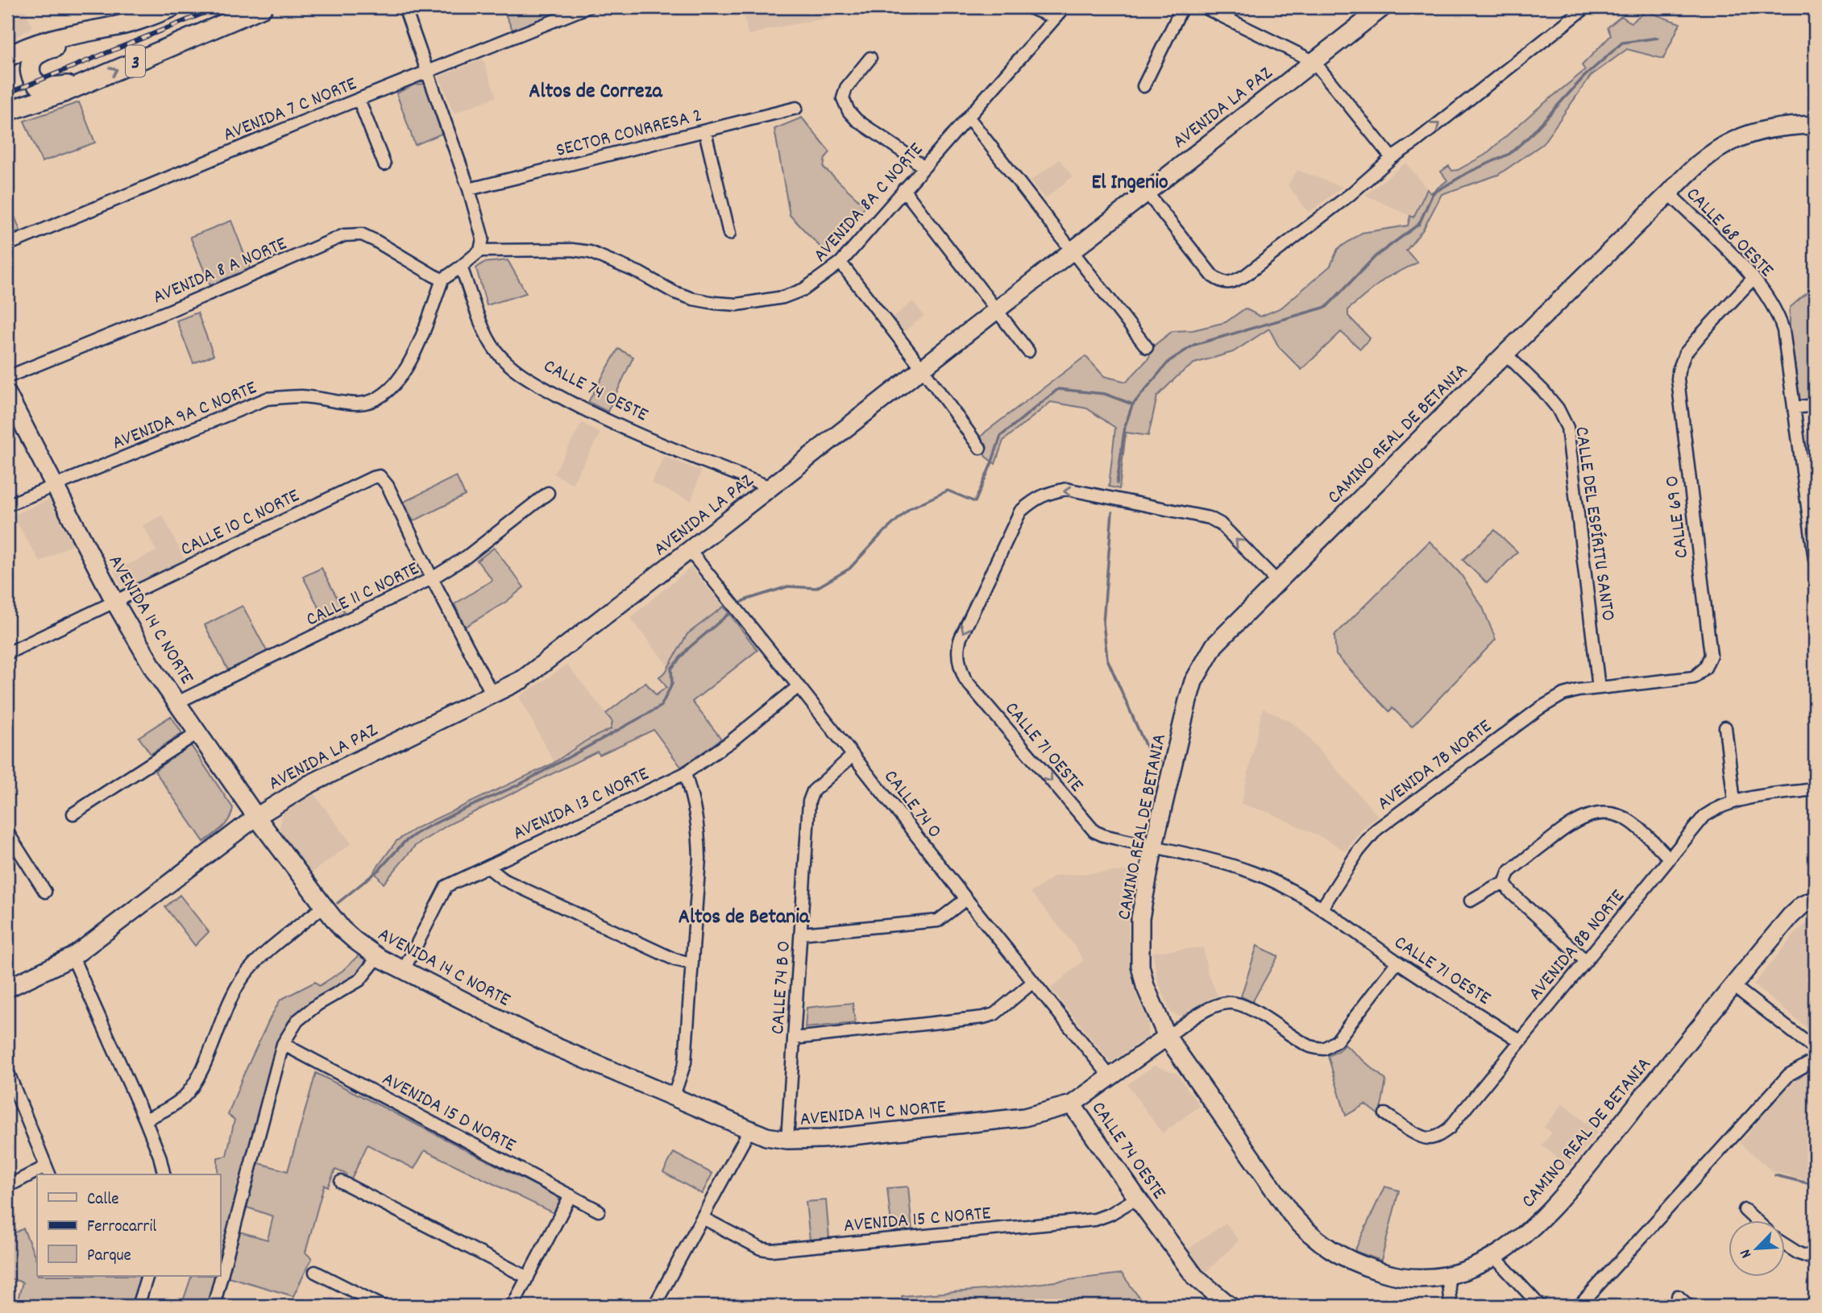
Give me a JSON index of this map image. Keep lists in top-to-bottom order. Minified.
{"streets":{"main road":["3"],"street":["AVENIDA LA PAZ","AVENIDA 7 C NORTE","SECTOR CONRRESA 2","AVENIDA 8A C NORTE","CALLE 68 OESTE","AVENIDA 8 A NORTE","CALLE 74 OESTE","AVENIDA 9A C NORTE","CAMINO REAL DE BETANIA","CALLE 69 O","CALLE 10 C NORTE","CALLE DEL ESPÍRITU SANTO","CALLE 11 C NORTE","AVENIDA 14 C NORTE","CALLE 71 OESTE","AVENIDA 7B NORTE","AVENIDA 13 C NORTE","CALLE 74 O","AVENIDA 8B NORTE","CALLE 74 B O","AVENIDA 15 D NORTE","AVENIDA 15 C NORTE"]},"crossings":[["AVENIDA LA PAZ","CALLE 74 OESTE"],["AVENIDA LA PAZ","AVENIDA 14 C NORTE"],["AVENIDA LA PAZ","CALLE 74 O"],["CALLE 68 OESTE","CAMINO REAL DE BETANIA"],["CALLE 68 OESTE","CALLE 69 O"],["AVENIDA 8 A NORTE","AVENIDA 9A C NORTE"],["CALLE 74 OESTE","CAMINO REAL DE BETANIA"],["CALLE 74 OESTE","AVENIDA 14 C NORTE"],["CALLE 74 OESTE","CALLE 74 O"],["CALLE 74 OESTE","AVENIDA 15 C NORTE"],["AVENIDA 9A C NORTE","AVENIDA 14 C NORTE"],["CAMINO REAL DE BETANIA","CALLE DEL ESPÍRITU SANTO"],["CAMINO REAL DE BETANIA","CALLE 71 OESTE"],["CALLE 69 O","CALLE DEL ESPÍRITU SANTO"],["CALLE 69 O","AVENIDA 7B NORTE"],["CALLE 10 C NORTE","CALLE 11 C NORTE"],["CALLE 10 C NORTE","AVENIDA 14 C NORTE"],["CALLE DEL ESPÍRITU SANTO","AVENIDA 7B NORTE"],["CALLE 11 C NORTE","AVENIDA 14 C NORTE"],["AVENIDA 14 C NORTE","AVENIDA 13 C NORTE"],["AVENIDA 14 C NORTE","CALLE 74 B O"],["CALLE 71 OESTE","AVENIDA 7B NORTE"],["CALLE 71 OESTE","AVENIDA 8B NORTE"],["AVENIDA 13 C NORTE","CALLE 74 O"],["CALLE 74 O","CALLE 74 B O"]],"districts":["Altos de Correza","El Ingenio","Altos de Betania"],"legend":["Calle","Ferrocarril","Parque"],"north":"bottom left"}
